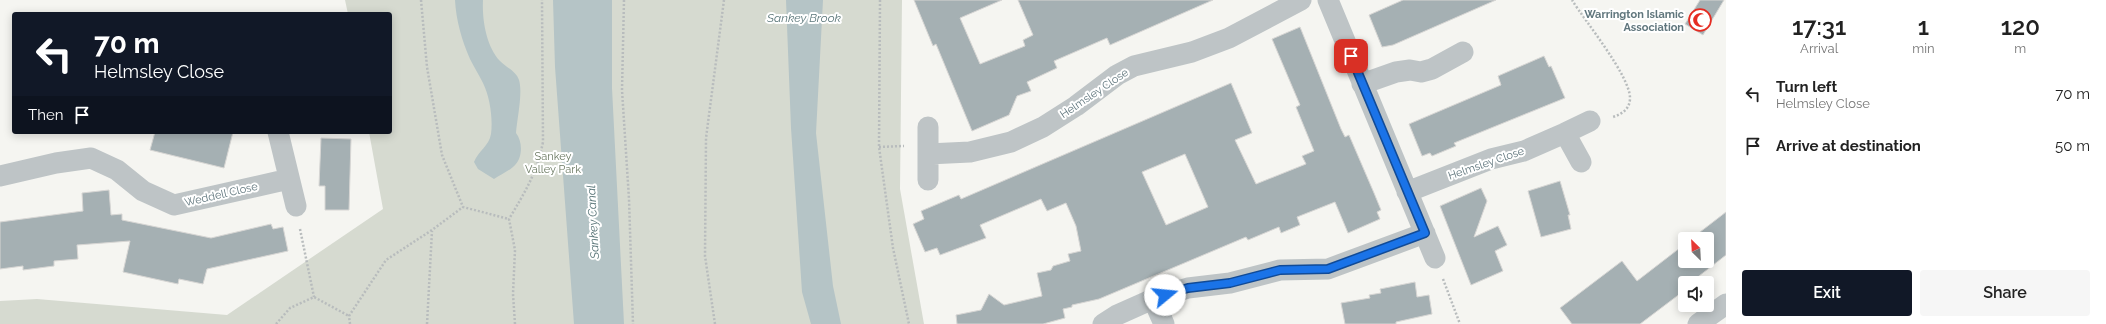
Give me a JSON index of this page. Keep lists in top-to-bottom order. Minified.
{"streets":{"street":["Helmsley Close","Weddell Close"]},"water":["Sankey Brook","Sankey Canal"],"parks":["Sankey Valley Park"],"places":{"mosque":["Warrington Islamic Association"]},"north":"top left","page":{"eta":["17:31","Arrival","1","min","120","m"],"turn":["70 m","Helmsley Close"],"list":[{"name":"Turn left","note":"Helmsley Close","value":"70 m"},{"name":"Arrive at destination","value":"50 m"}],"then":"Then","buttons":["Exit","Share"]}}
